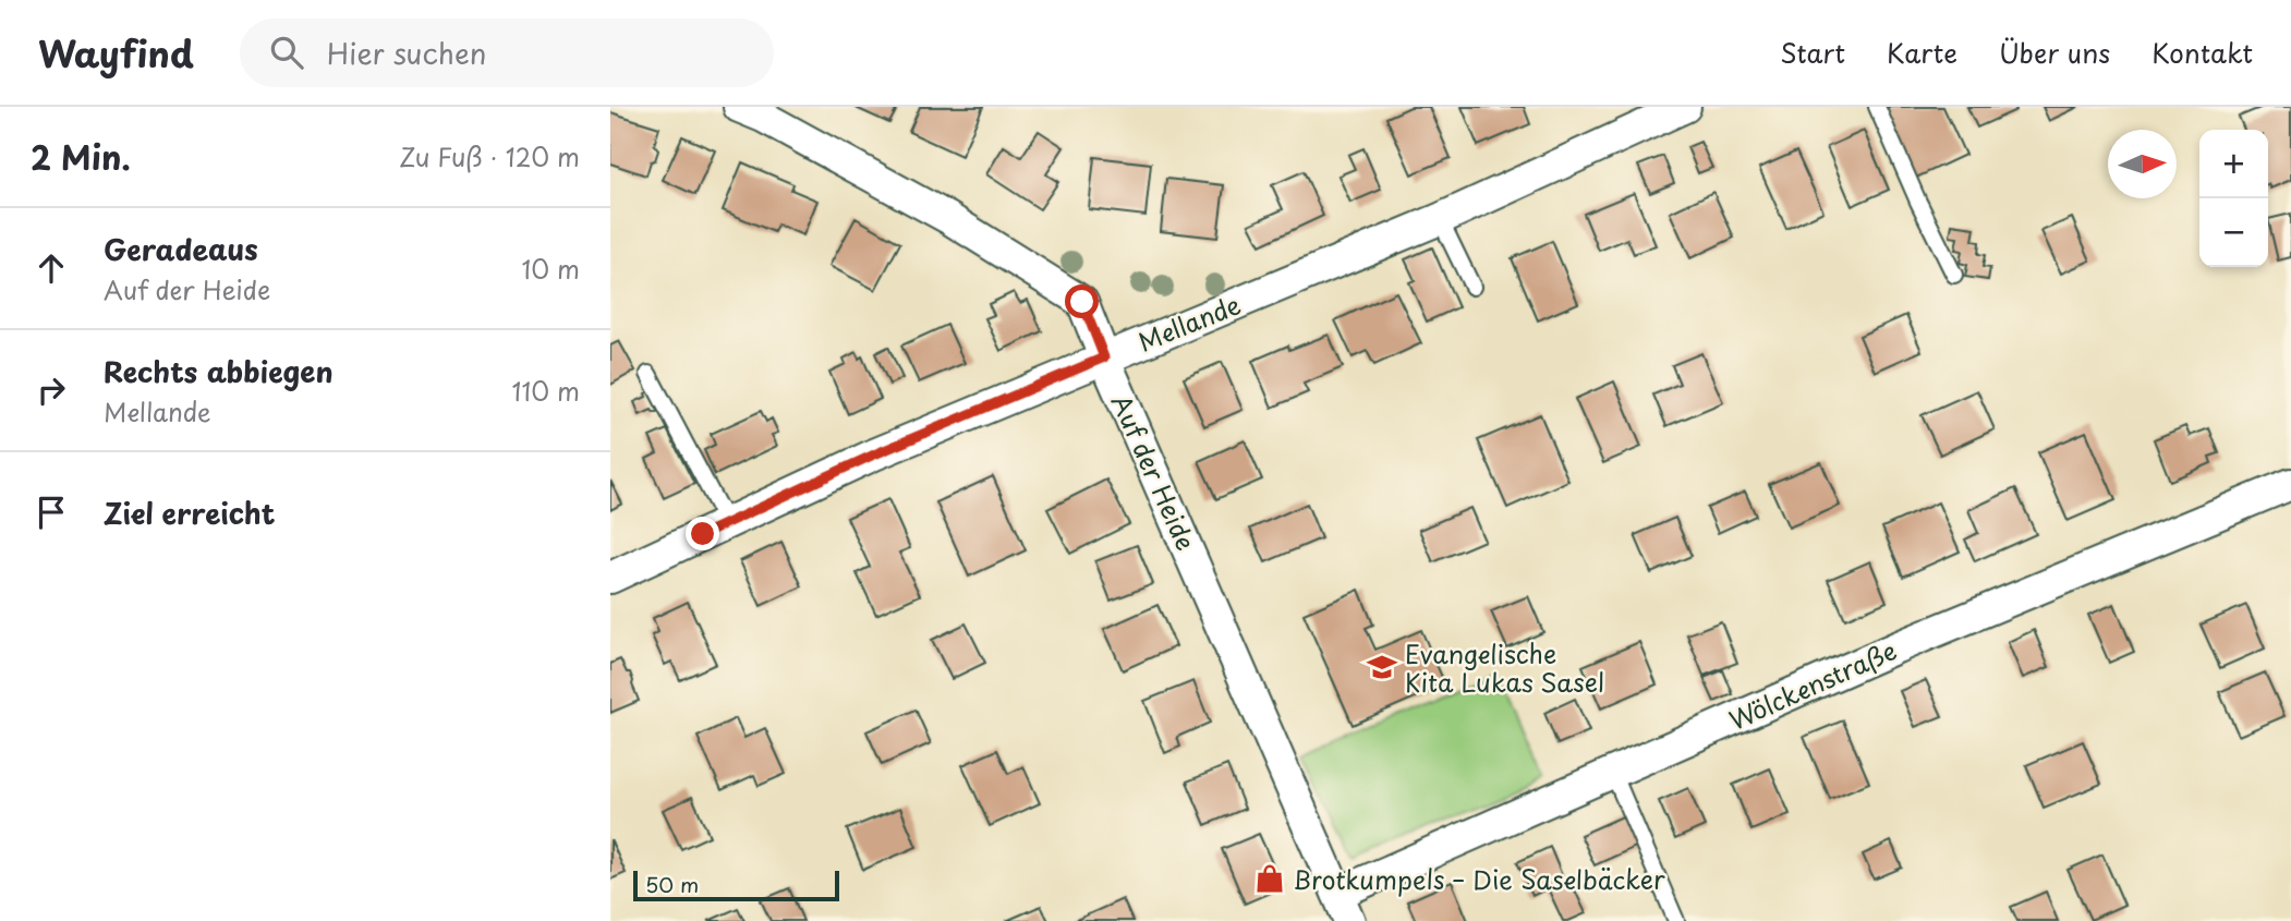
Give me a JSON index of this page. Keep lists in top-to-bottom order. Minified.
{"streets":{"street":["Mellande","Auf der Heide","Wölckenstraße"]},"crossings":[["Mellande","Auf der Heide"],["Auf der Heide","Wölckenstraße"]],"places":{"school or university":["Evangelische Kita Lukas Sasel"],"shop":["Brotkumpels – Die Saselbäcker"]},"scale_bar":"50 m","north":"right","page":{"header":"Wayfind","search":"Hier suchen","nav":["Start","Karte","Über uns","Kontakt"],"heading":["2 Min.","Zu Fuß · 120 m"],"map_buttons":["+","−"],"list":[["Geradeaus","Auf der Heide","10 m"],["Rechts abbiegen","Mellande","110 m"],"Ziel erreicht"],"scale":"50 m"}}
